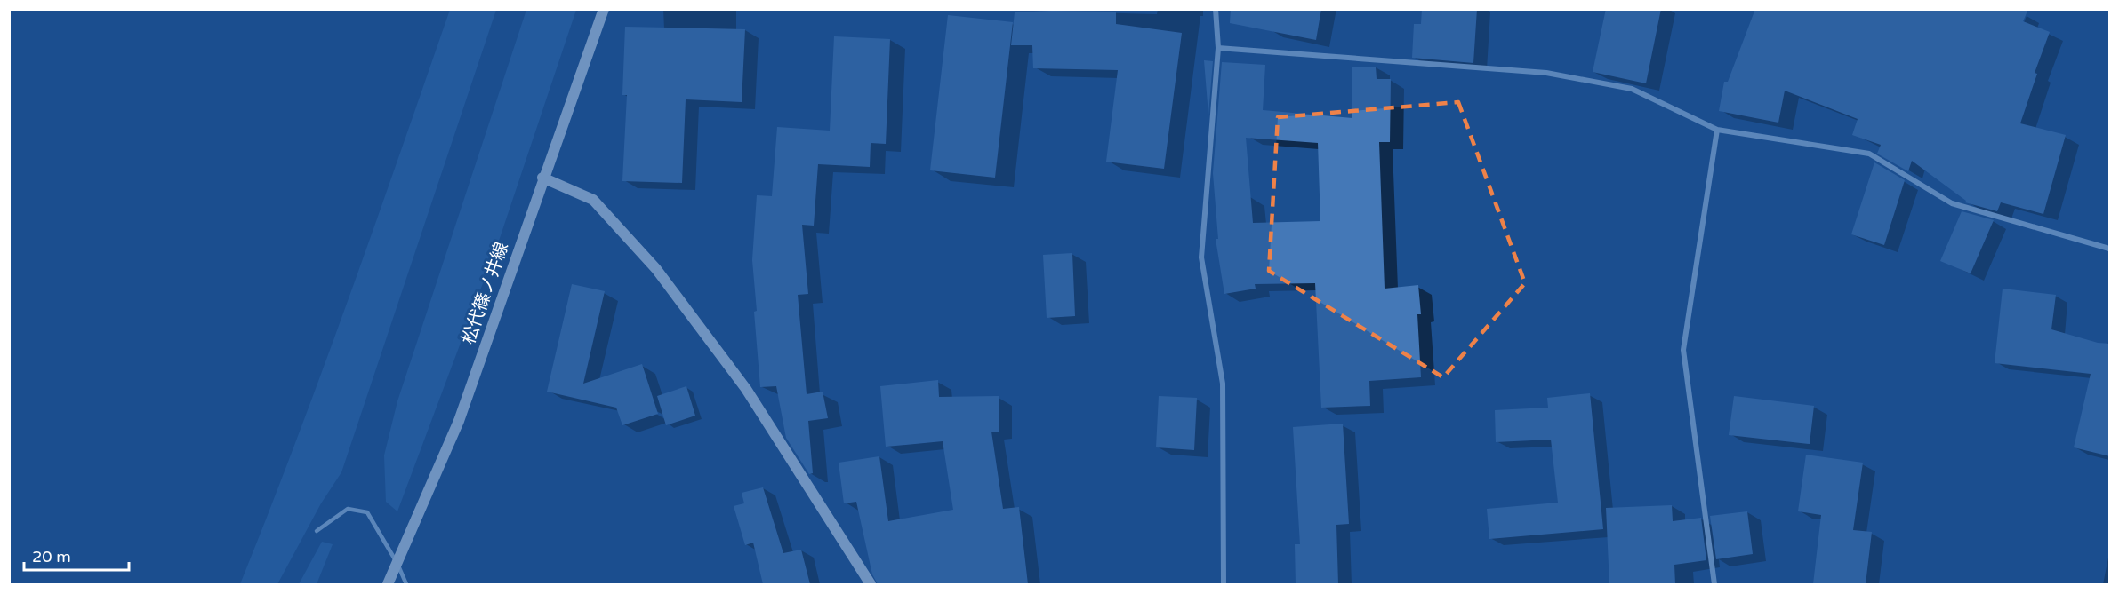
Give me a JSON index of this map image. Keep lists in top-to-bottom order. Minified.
{"streets":{"main road":["松代篠ノ井線"]},"scale_bar":"20 m"}
